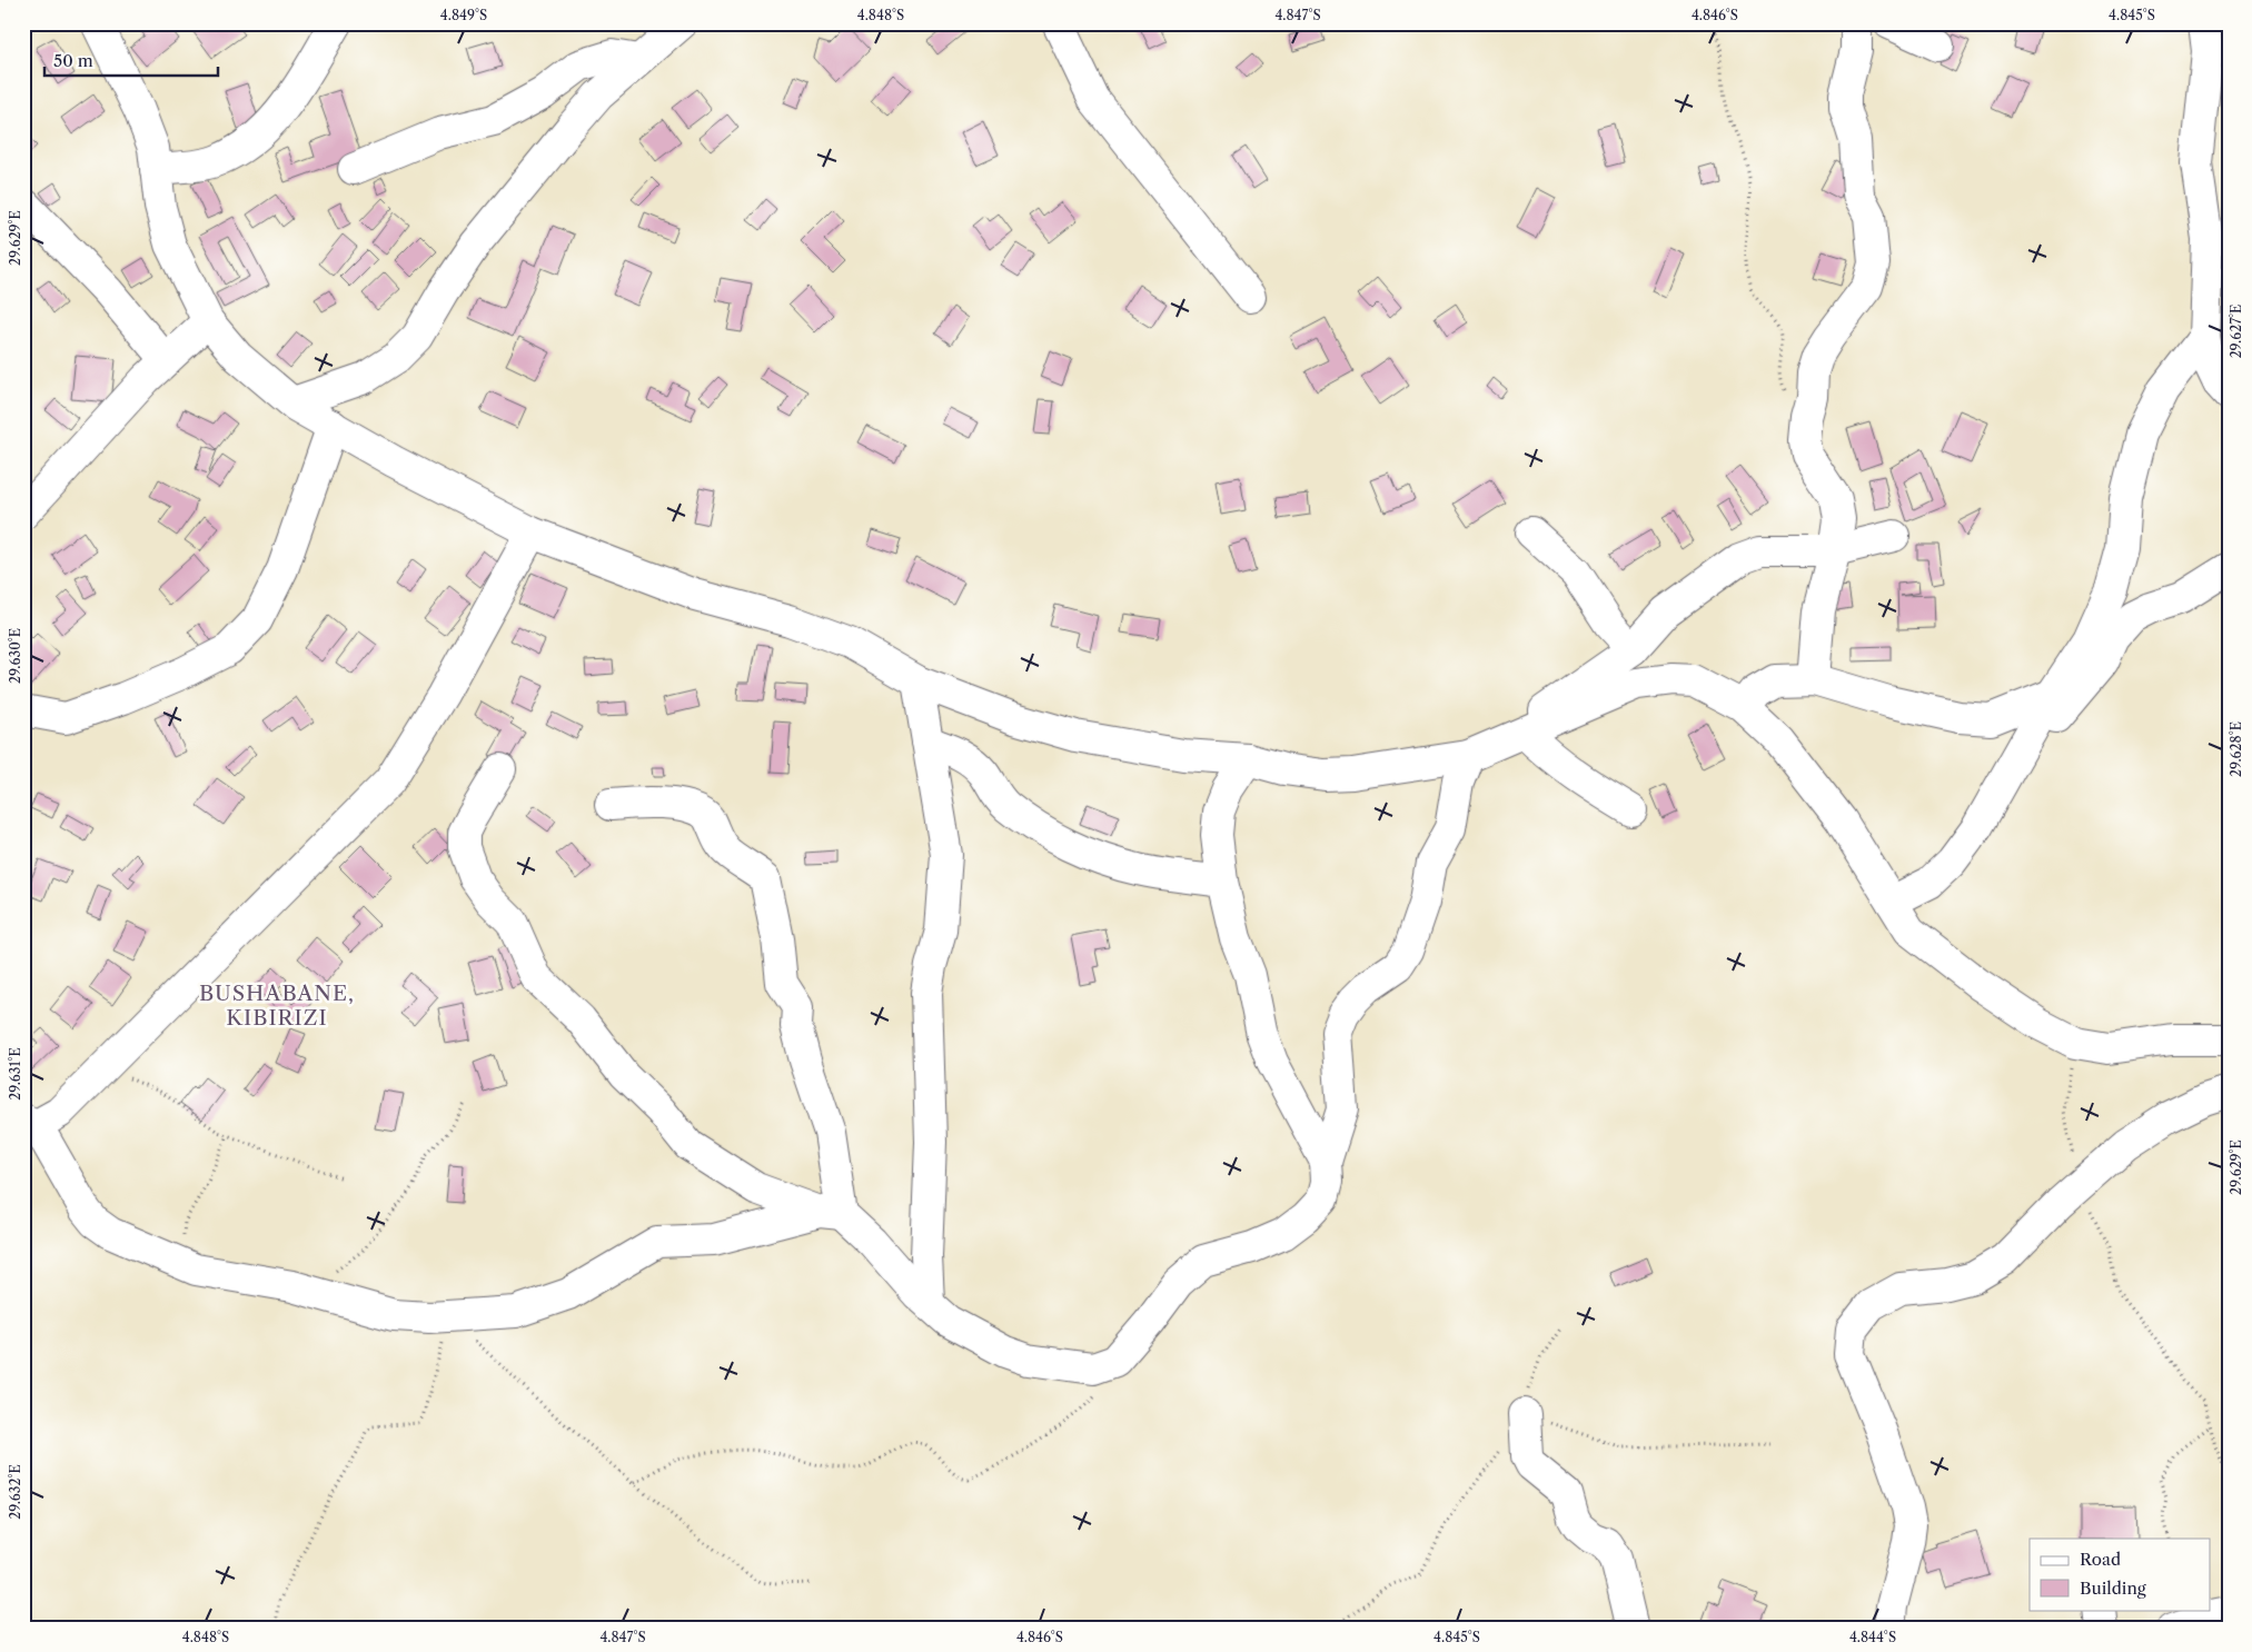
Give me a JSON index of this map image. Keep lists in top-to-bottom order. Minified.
{"districts":["BUSHABANE, KIBIRIZI"],"legend":["Road","Building"],"scale_bar":"50 m","coordinates":["4.849°S","4.848°S","4.847°S","4.846°S","4.845°S","29.629°E","29.627°E","29.630°E","29.628°E","29.631°E","29.632°E","4.844°S"]}
